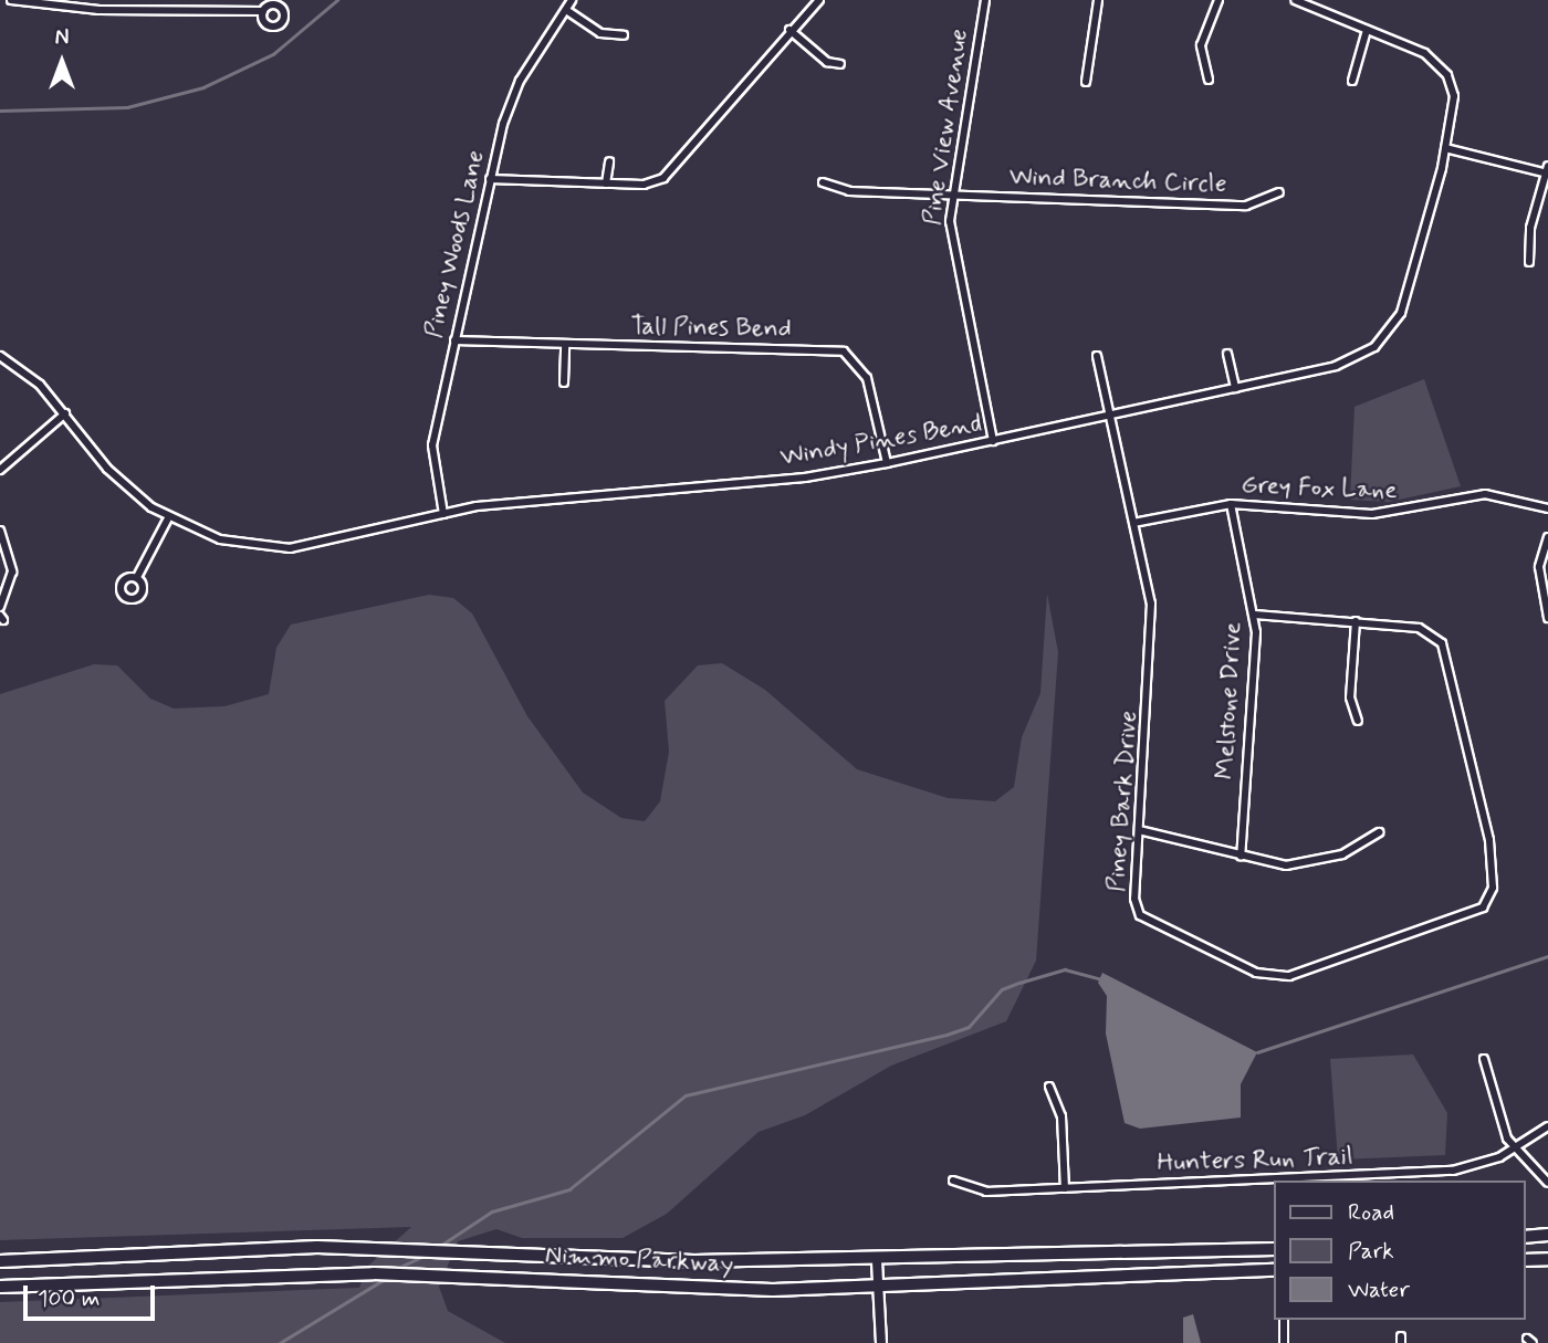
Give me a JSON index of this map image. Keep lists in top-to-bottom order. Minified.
{"streets":{"highway":["Nimmo Parkway"],"street":["Pine View Avenue","Wind Branch Circle","Piney Woods Lane","Tall Pines Bend","Windy Pines Bend","Grey Fox Lane","Melstone Drive","Piney Bark Drive","Hunters Run Trail"]},"crossings":[["Pine View Avenue","Wind Branch Circle"],["Pine View Avenue","Windy Pines Bend"],["Piney Woods Lane","Tall Pines Bend"],["Piney Woods Lane","Windy Pines Bend"],["Tall Pines Bend","Windy Pines Bend"],["Windy Pines Bend","Piney Bark Drive"],["Grey Fox Lane","Melstone Drive"],["Grey Fox Lane","Piney Bark Drive"],["Melstone Drive","Piney Bark Drive"]],"legend":["Road","Park","Water"],"scale_bar":"100 m","north":"top"}
